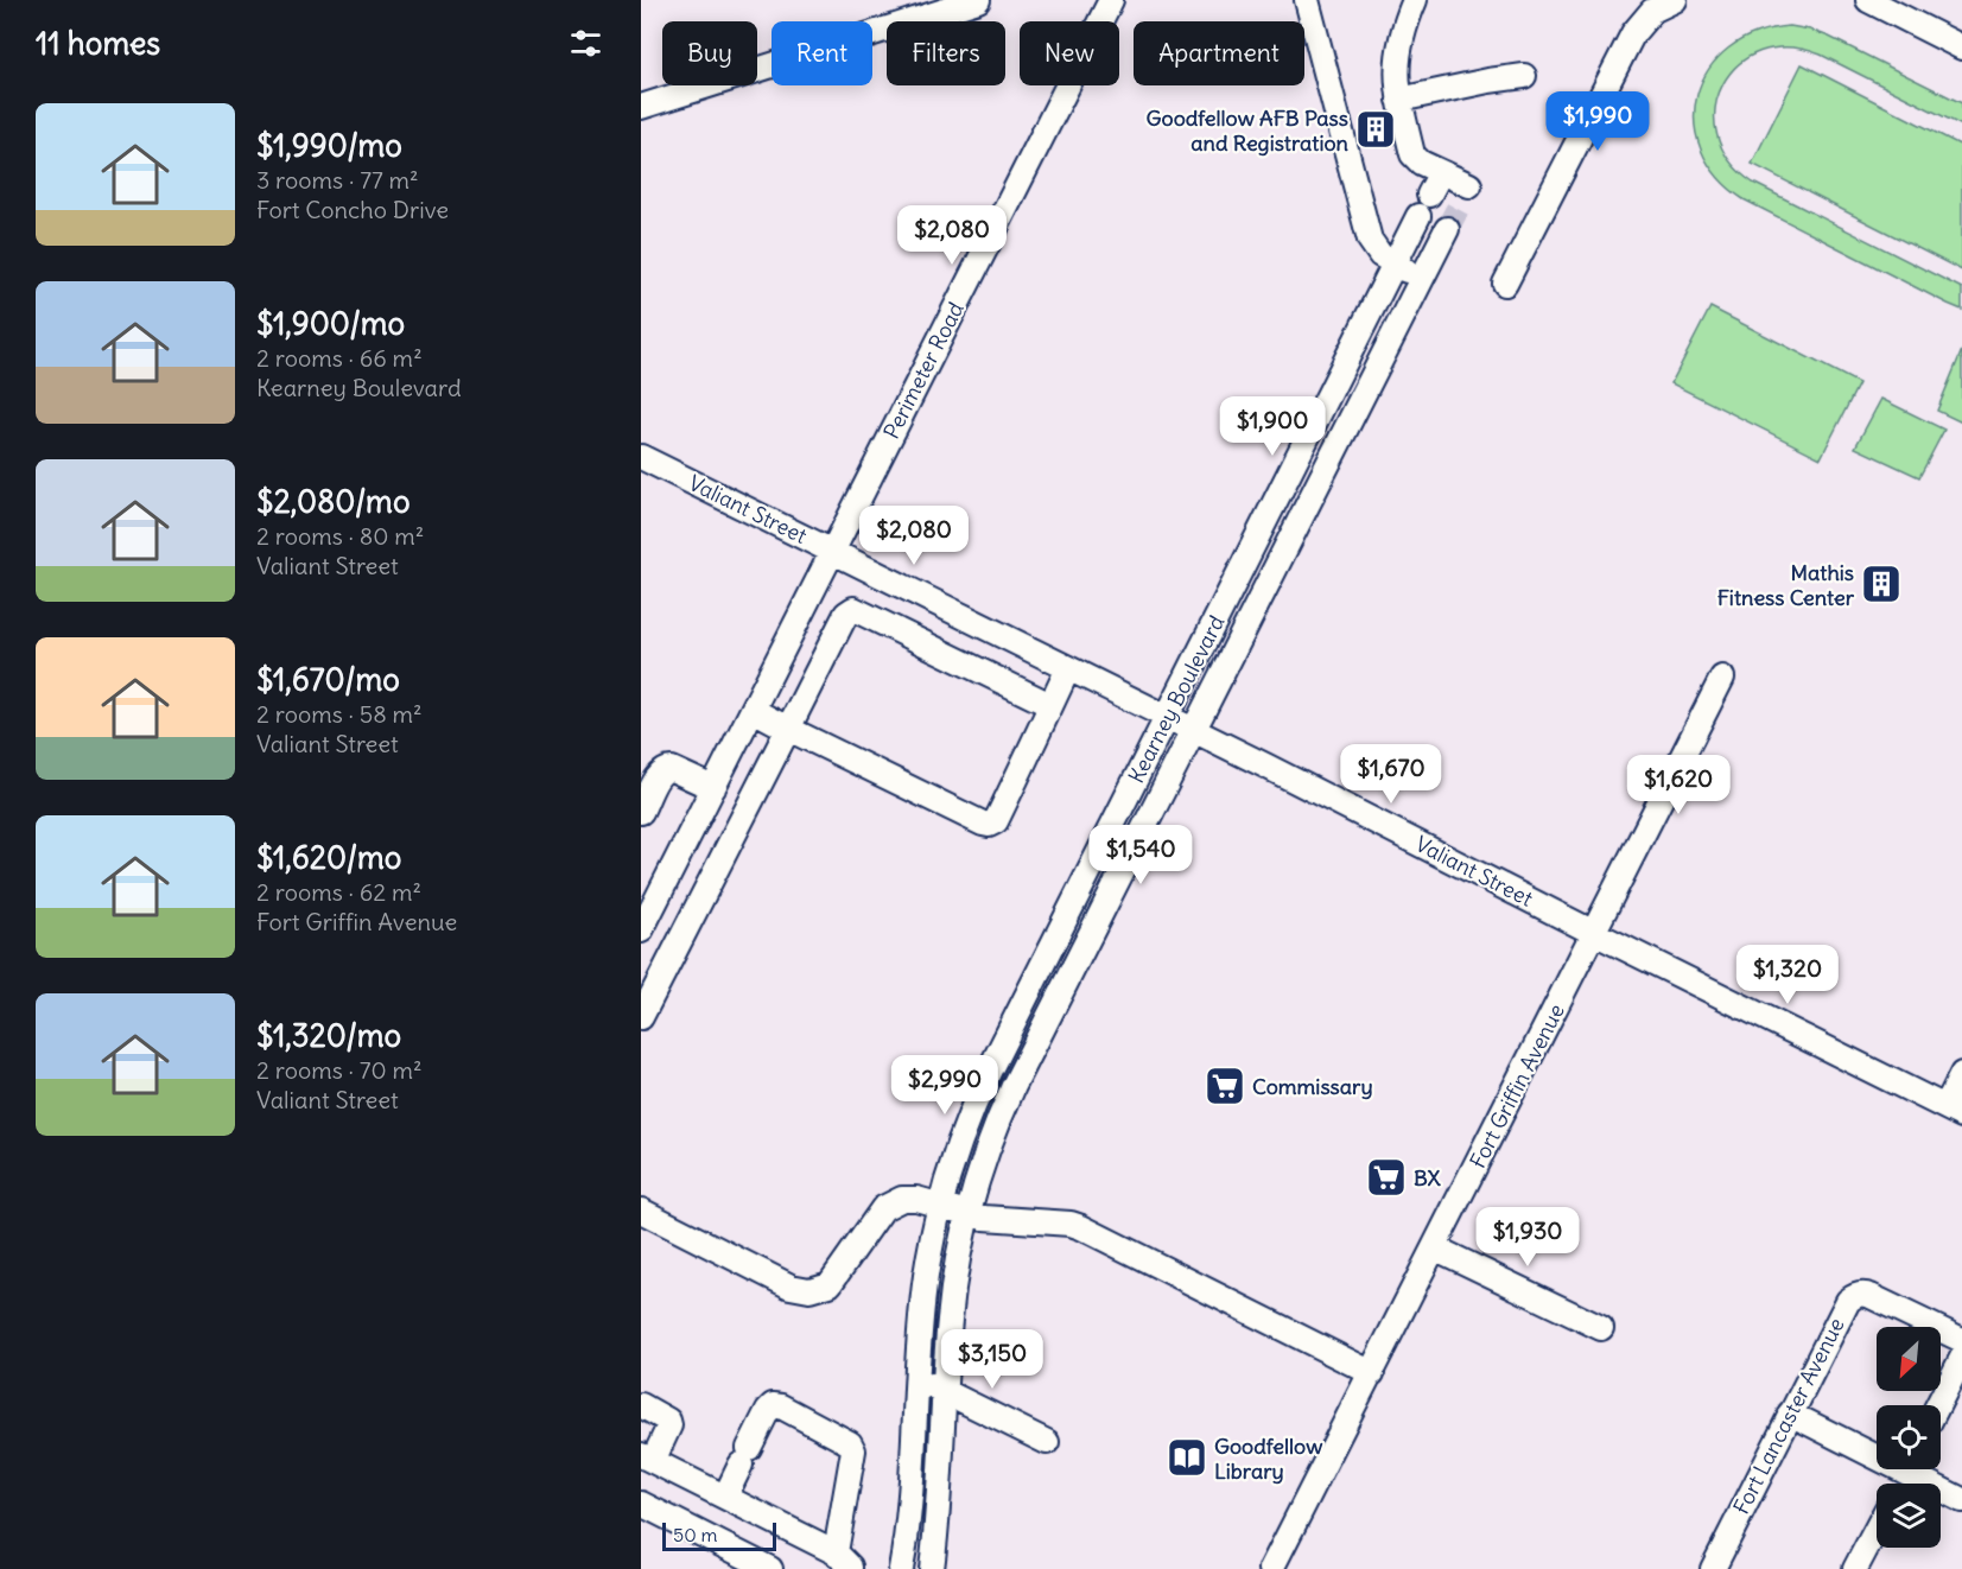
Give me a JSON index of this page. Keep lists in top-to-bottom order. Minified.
{"streets":{"street":["Perimeter Road","Valiant Street","Kearney Boulevard","Fort Griffin Avenue","Fort Lancaster Avenue"]},"crossings":[["Perimeter Road","Valiant Street"],["Valiant Street","Kearney Boulevard"],["Valiant Street","Fort Griffin Avenue"]],"places":{"building":["Goodfellow AFB Pass and Registration","Mathis Fitness Center"],"supermarket":["Commissary","BX"],"library":["Goodfellow Library"]},"scale_bar":"50 m","north":"bottom left","page":{"heading":"11 homes","chip":["Buy","Rent","Filters","New","Apartment"],"list":[{"name":"$1,990/mo","note":"3 rooms · 77 m² · Fort Concho Drive"},{"name":"$1,900/mo","note":"2 rooms · 66 m² · Kearney Boulevard"},{"name":"$2,080/mo","note":"2 rooms · 80 m² · Valiant Street"},{"name":"$1,670/mo","note":"2 rooms · 58 m² · Valiant Street"},{"name":"$1,620/mo","note":"2 rooms · 62 m² · Fort Griffin Avenue"},{"name":"$1,320/mo","note":"2 rooms · 70 m² · Valiant Street"}],"price":["$1,990","$2,080","$1,900","$2,080","$1,670","$1,620","$1,540","$1,320","$2,990","$1,930","$3,150"],"scale":"50 m"}}
